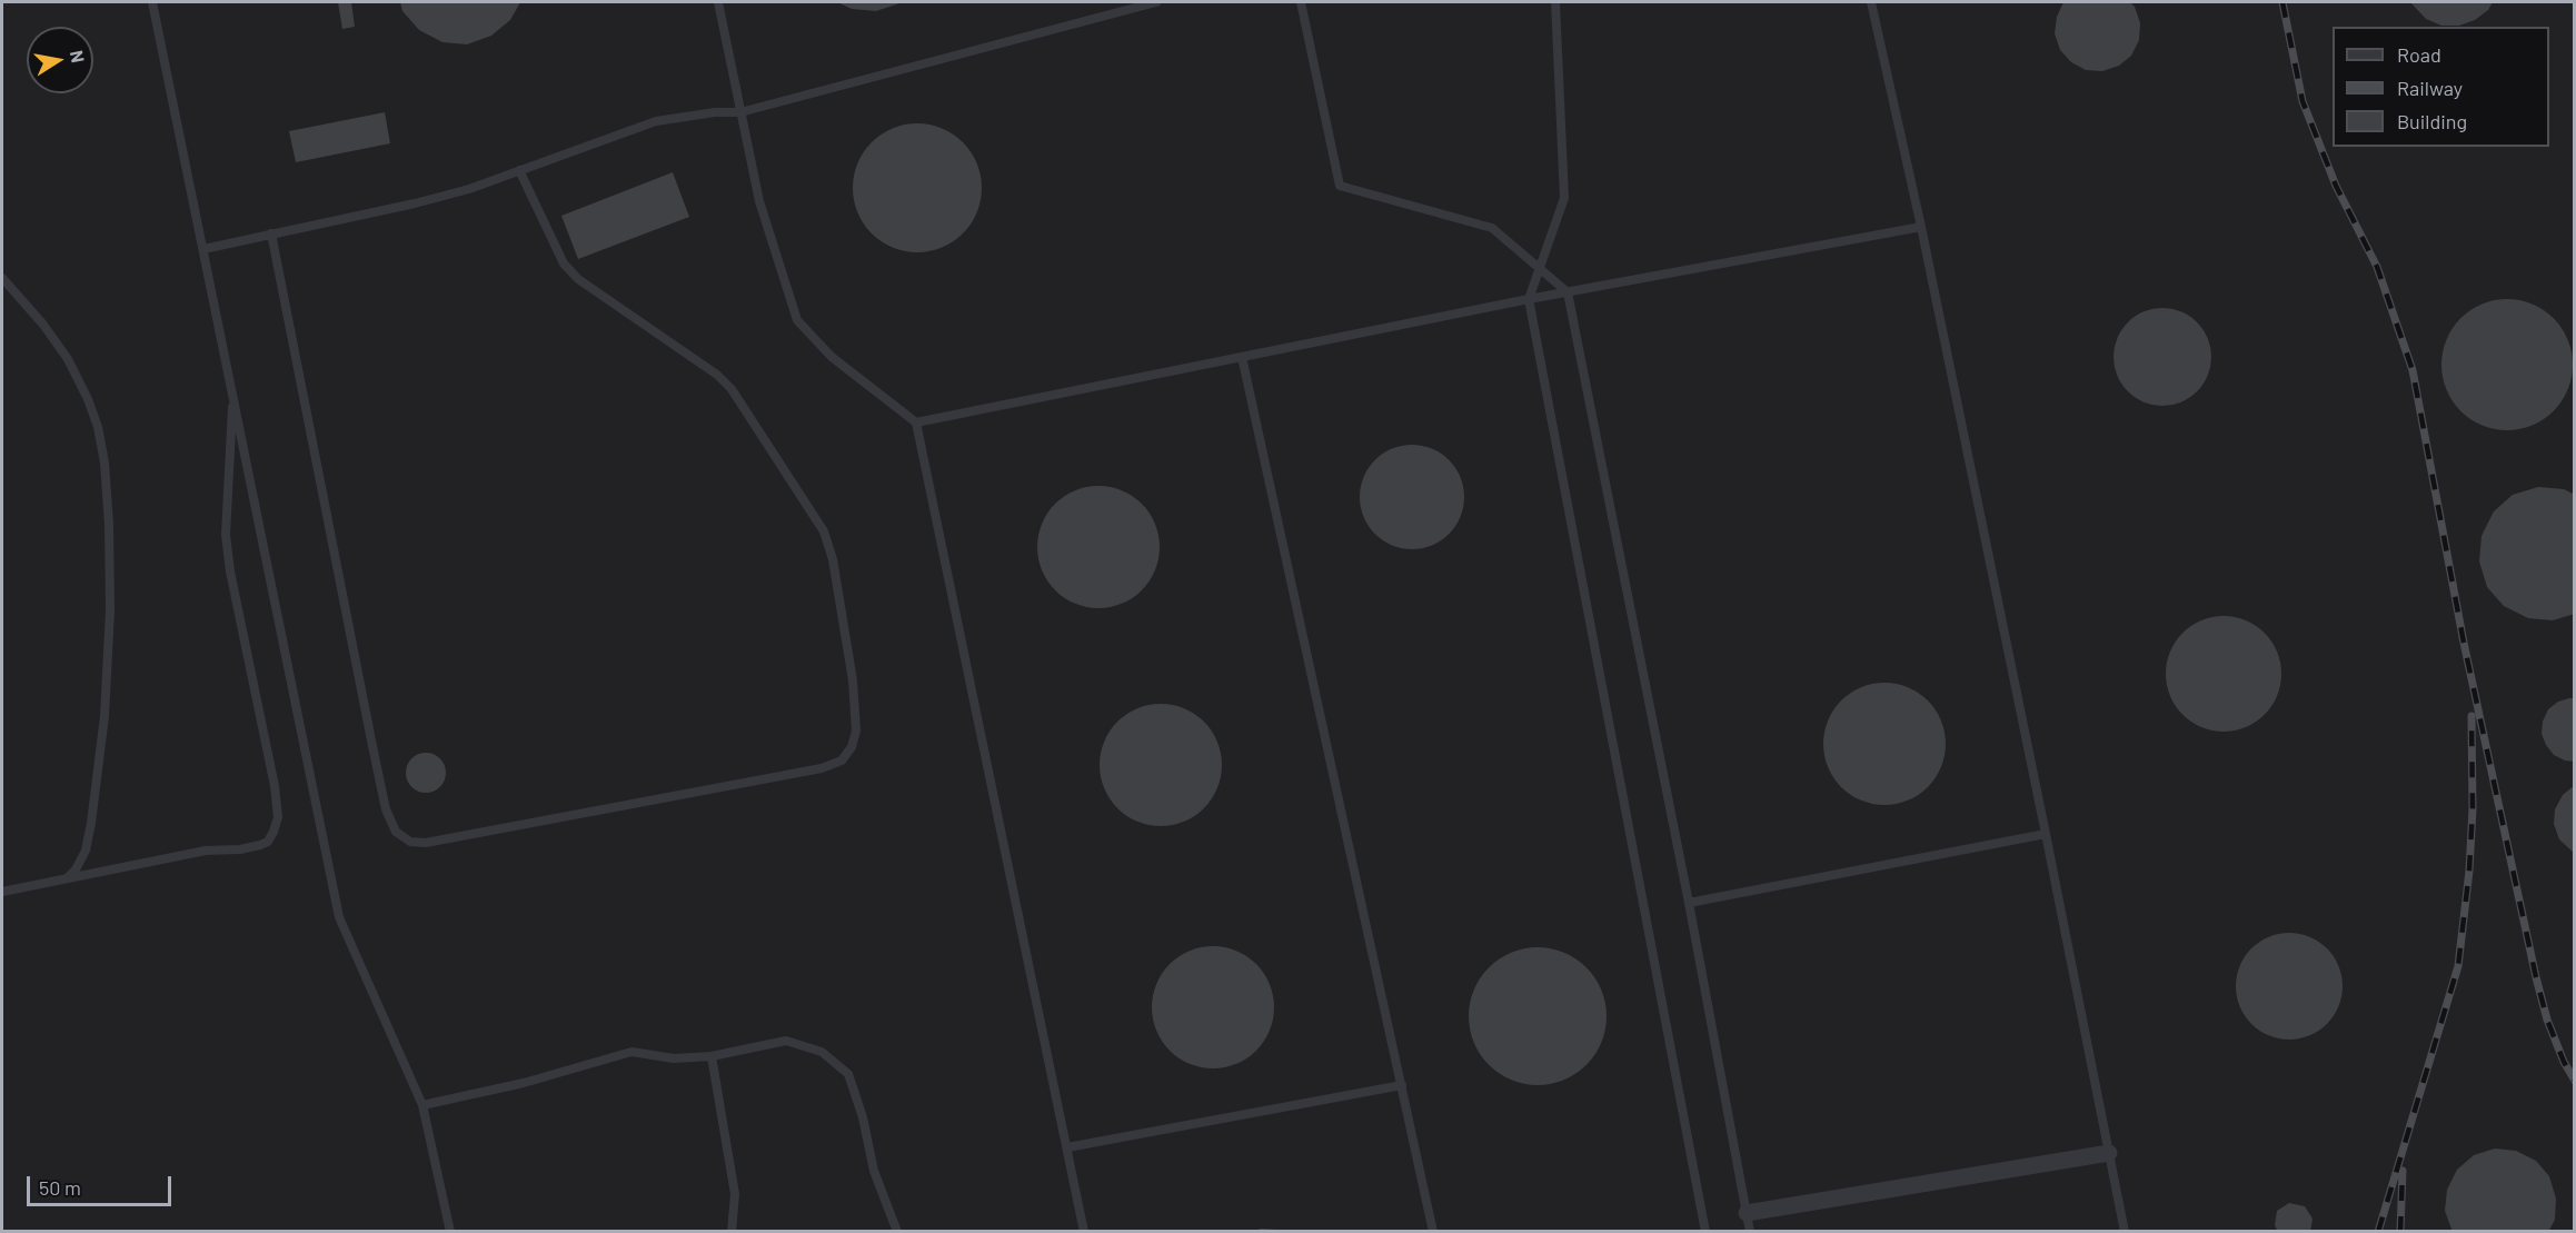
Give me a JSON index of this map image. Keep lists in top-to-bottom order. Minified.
{"legend":["Road","Railway","Building"],"scale_bar":"50 m","north":"right"}
